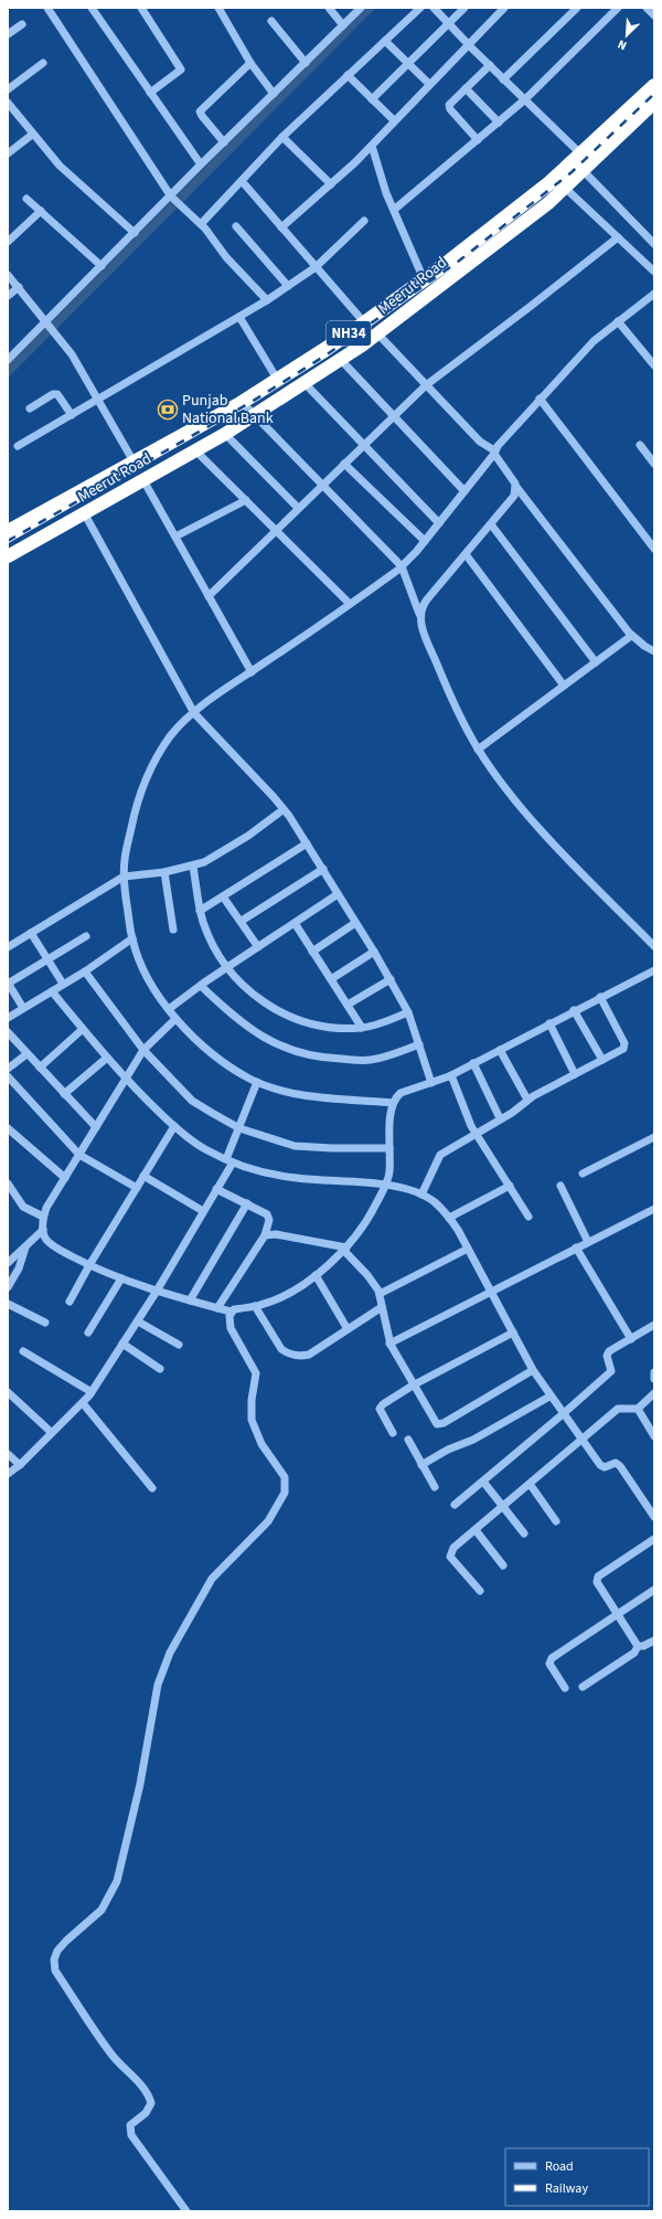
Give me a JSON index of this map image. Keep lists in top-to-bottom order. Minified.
{"streets":{"highway":["Meerut Road","NH34"]},"places":{"bank":["Punjab National Bank"]},"legend":["Road","Railway"],"north":"bottom left"}
